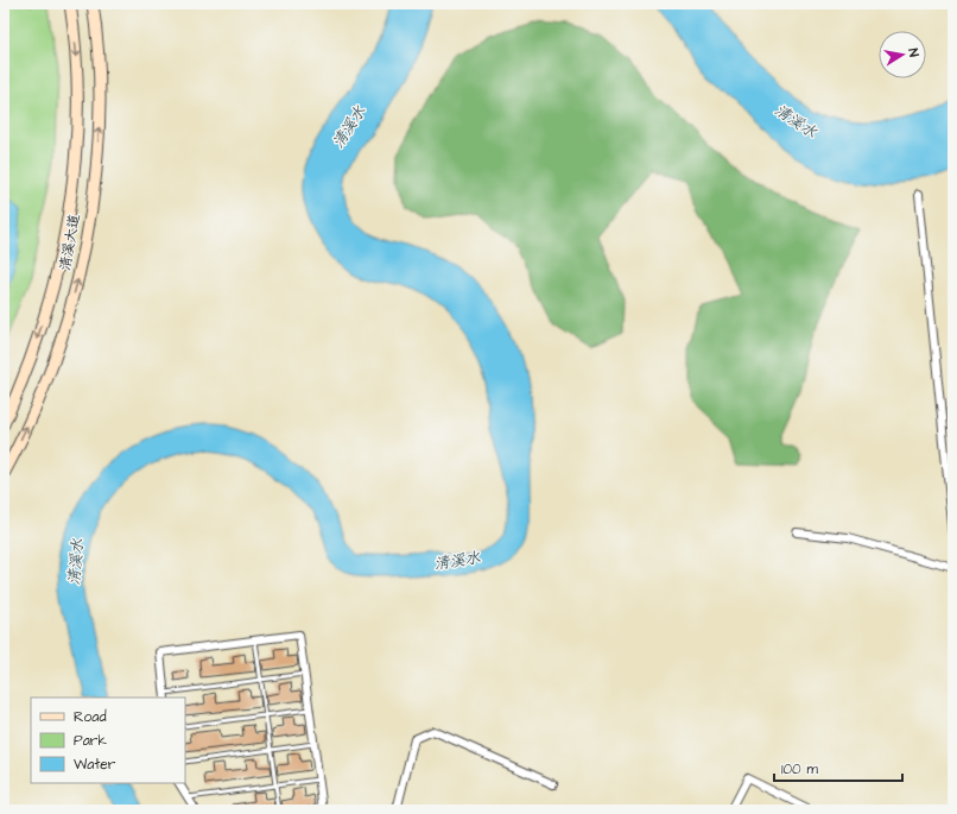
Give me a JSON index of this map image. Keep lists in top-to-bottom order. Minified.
{"streets":{"main road":["清溪大道"]},"water":["清溪水"],"legend":["Road","Park","Water"],"scale_bar":"100 m","north":"right"}
